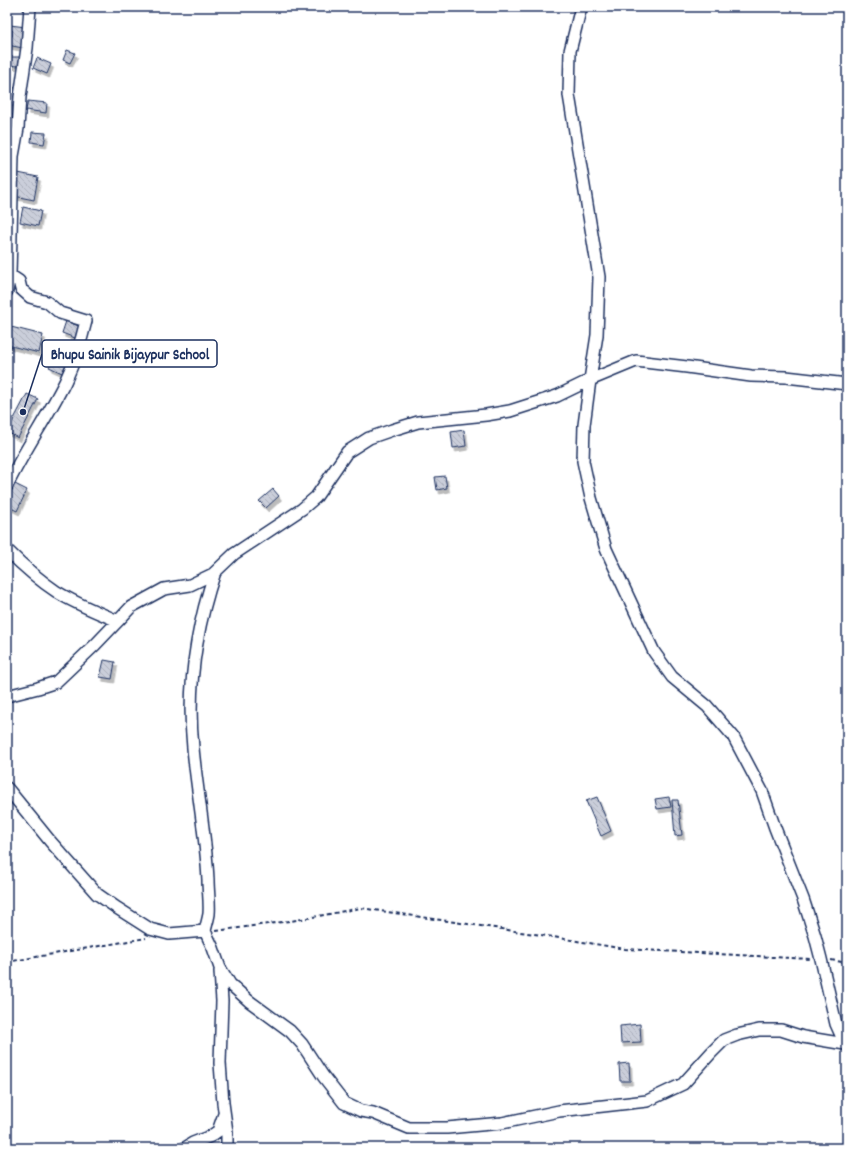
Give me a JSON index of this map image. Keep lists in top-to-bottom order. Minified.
{"places":["Bhupu Sainik Bijaypur School"]}
